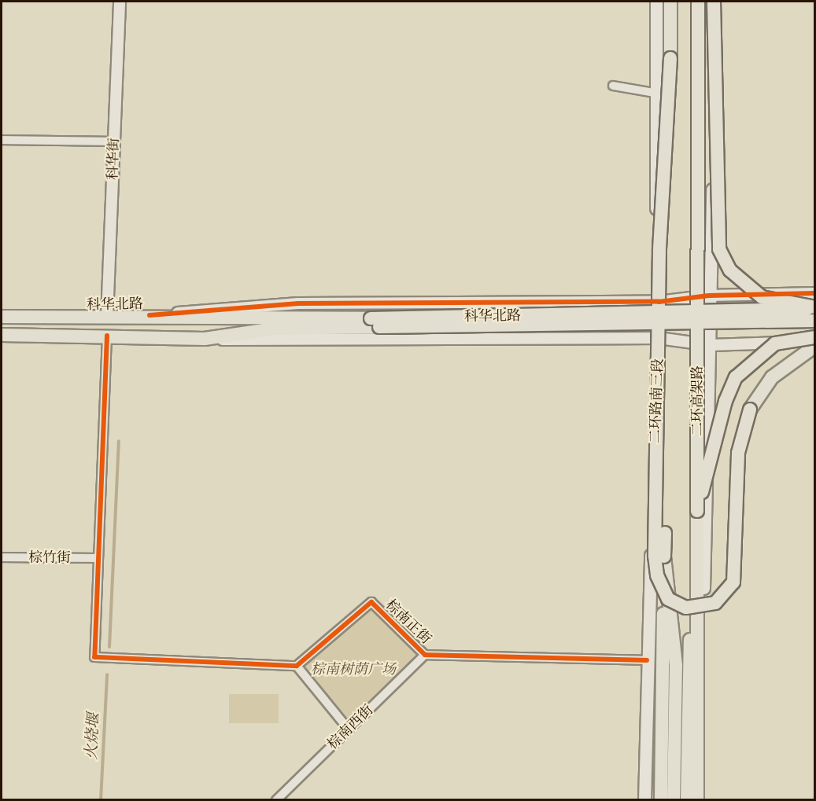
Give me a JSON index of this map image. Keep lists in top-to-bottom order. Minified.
{"streets":{"main road":["科华北路","二环路南三段","二环高架路"],"street":["科华街","棕竹街","棕南正街","棕南西街"]},"crossings":[["科华街","科华北路"],["二环路南三段","棕南正街"],["棕南正街","棕南西街"]],"water":["火烧堰"],"parks":["棕南树荫广场"]}
